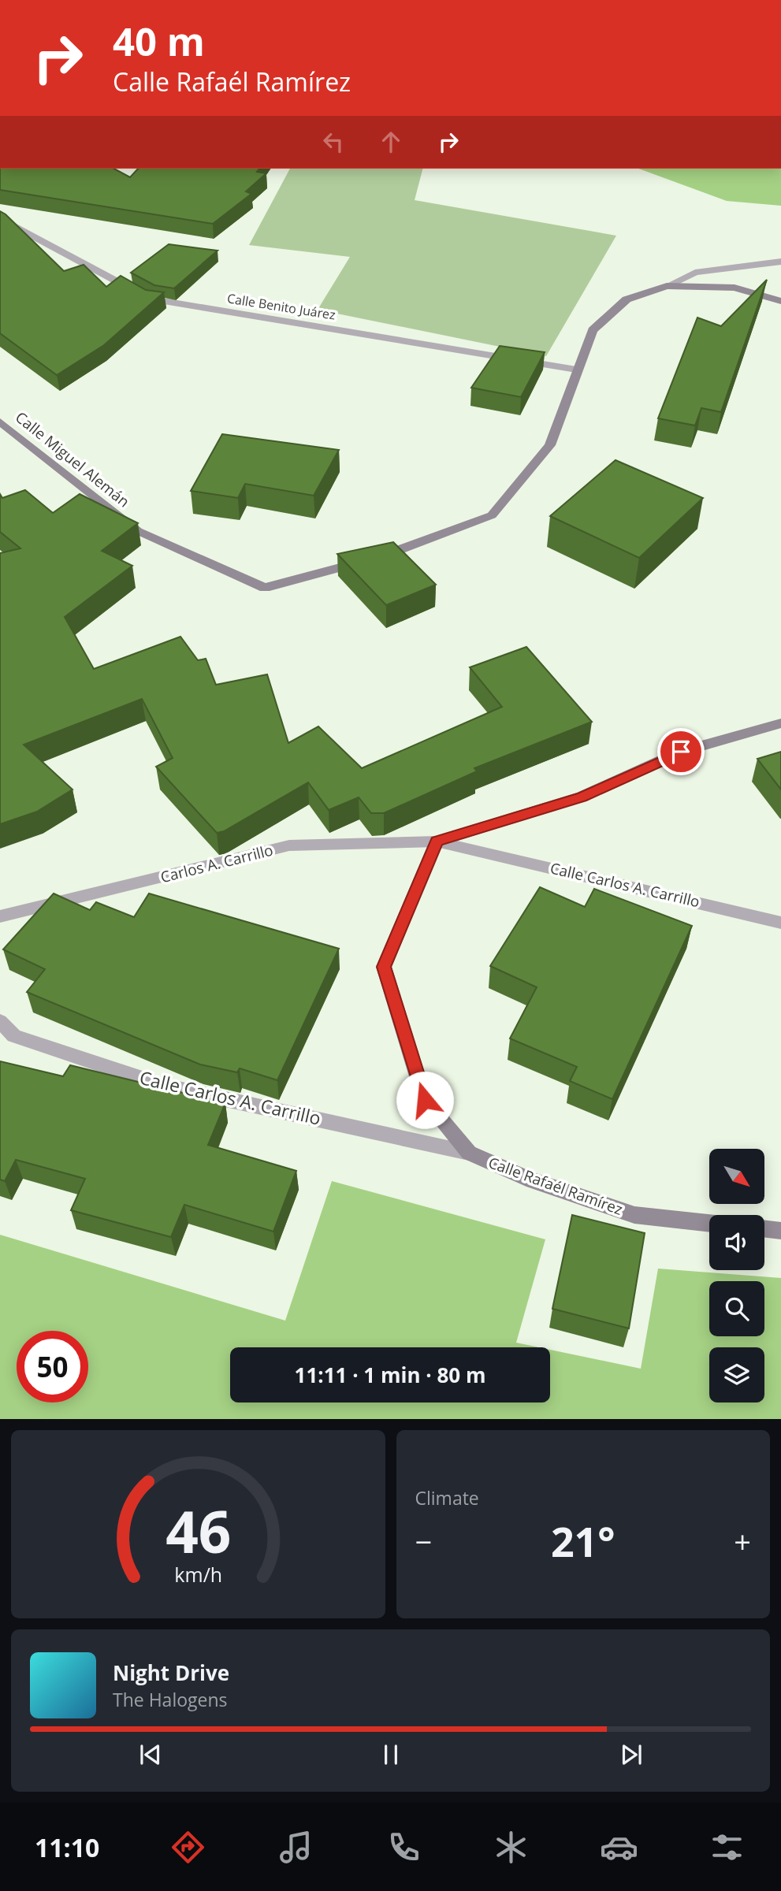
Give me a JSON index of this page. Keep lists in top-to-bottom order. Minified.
{"streets":{"main road":["Calle Miguel Alemán","Calle Rafaél Ramírez"],"street":["Calle Benito Juárez","Carlos A. Carrillo","Calle Carlos A. Carrillo"]},"crossings":[["Calle Benito Juárez","Calle Miguel Alemán"],["Carlos A. Carrillo","Calle Carlos A. Carrillo"],["Carlos A. Carrillo","Calle Rafaél Ramírez"],["Calle Carlos A. Carrillo","Calle Rafaél Ramírez"]],"north":"bottom right","page":{"turn":["40 m","Calle Rafaél Ramírez"],"limit":"50","trip":"11:11 · 1 min · 80 m","tile":"Climate","heat":["−","21°","+"],"song":["Night Drive","The Halogens"],"tabs":"11:10","gauge":["46","km/h"]}}
